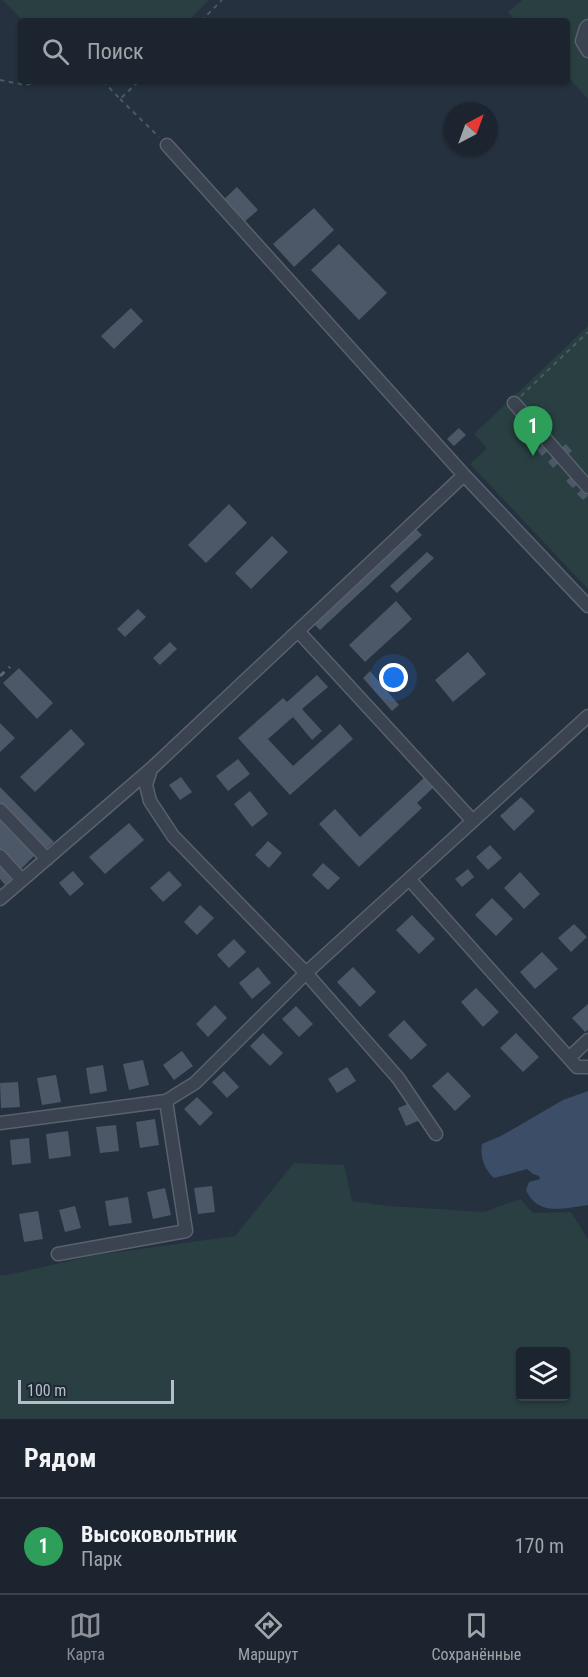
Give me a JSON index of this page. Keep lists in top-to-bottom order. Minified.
{"scale_bar":"100 m","north":"top right","page":{"search":"Поиск","pins":"1","scale":"100 m","heading":"Рядом","list":[{"mark":"1","name":"Высоковольтник","note":"Парк","value":"170 m"}],"nav":["Карта","Маршрут","Сохранённые"]}}
